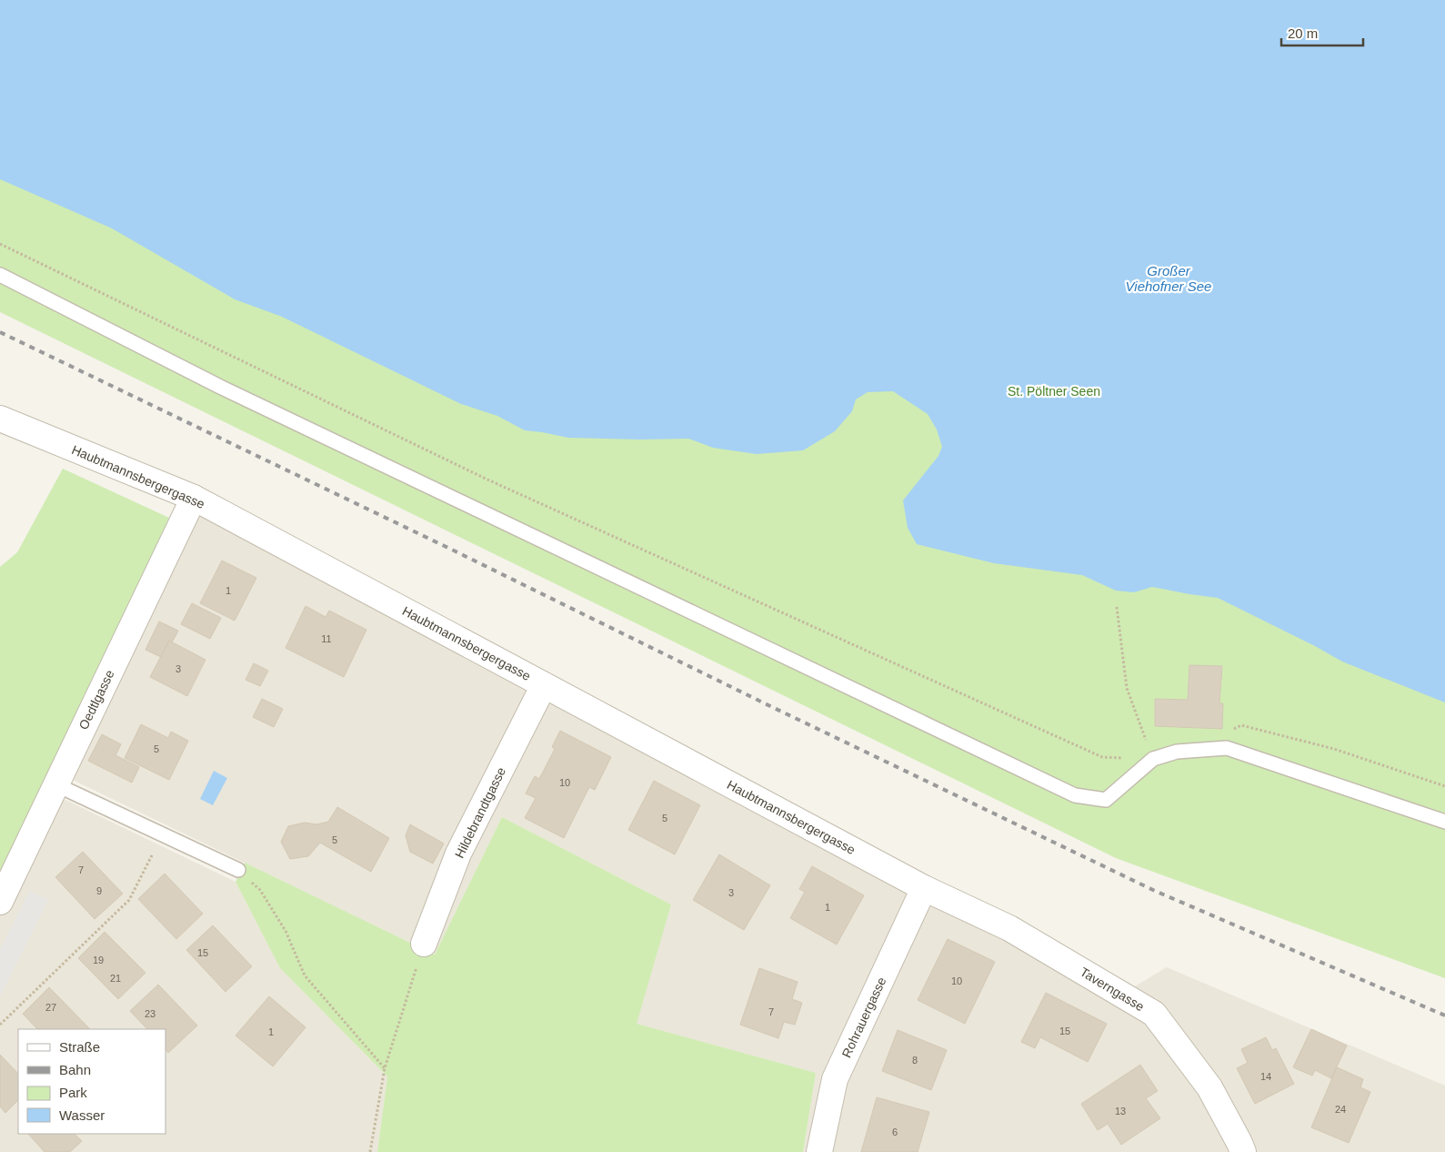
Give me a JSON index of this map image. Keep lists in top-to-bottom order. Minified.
{"streets":{"street":["Haubtmannsbergergasse","Oedtlgasse","Hildebrandtgasse","Taverngasse","Rohrauergasse"]},"crossings":[["Haubtmannsbergergasse","Oedtlgasse"],["Haubtmannsbergergasse","Hildebrandtgasse"],["Haubtmannsbergergasse","Taverngasse"],["Haubtmannsbergergasse","Rohrauergasse"],["Taverngasse","Rohrauergasse"]],"water":["Großer Viehofner See"],"parks":["St. Pöltner Seen"],"house_numbers":["1","11","3","5","10","5","5","7","9","3","1","15","19","21","10","27","7","23","15","1","8","14","24","13","6"],"legend":["Straße","Bahn","Park","Wasser"],"scale_bar":"20 m"}
